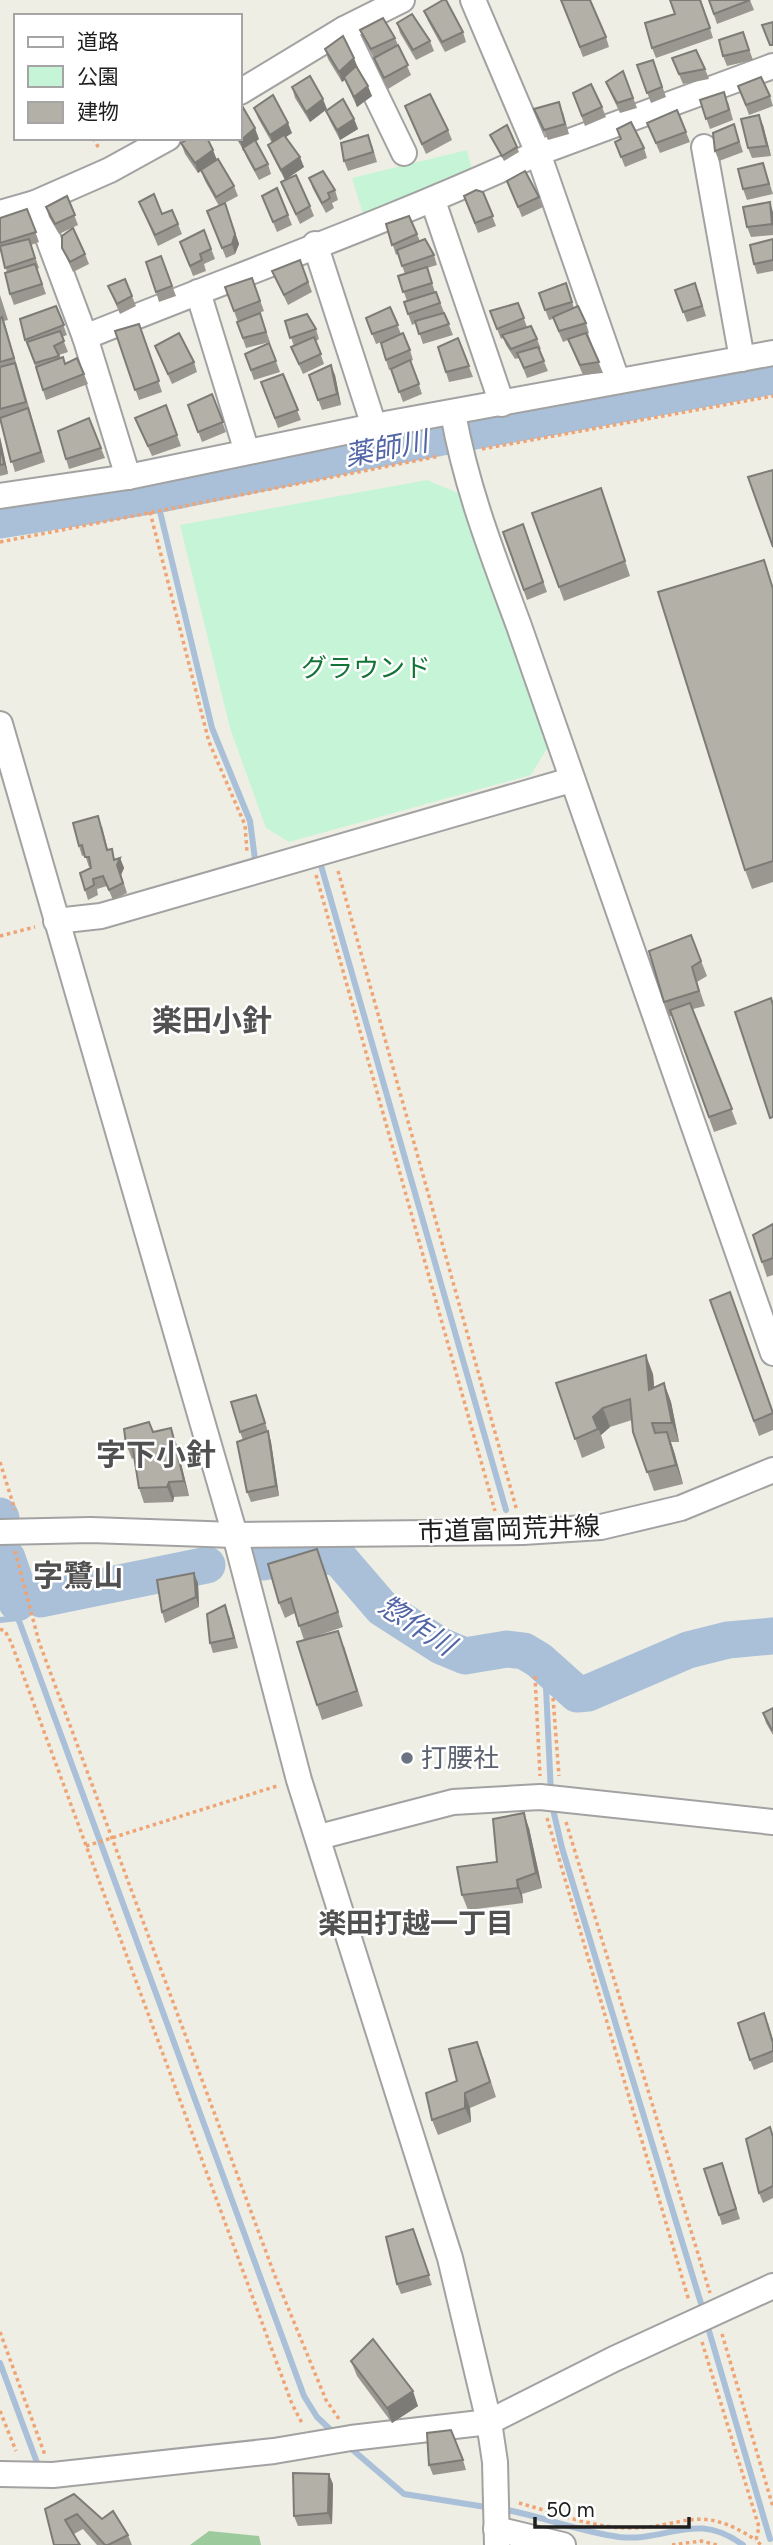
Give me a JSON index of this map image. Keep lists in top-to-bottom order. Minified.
{"streets":{"street":["市道富岡荒井線"]},"districts":["楽田小針","字下小針","字鷺山","楽田打越一丁目"],"water":["薬師川","惣作川"],"parks":["グラウンド"],"places":["打腰社"],"legend":["道路","公園","建物"],"scale_bar":"50 m"}
